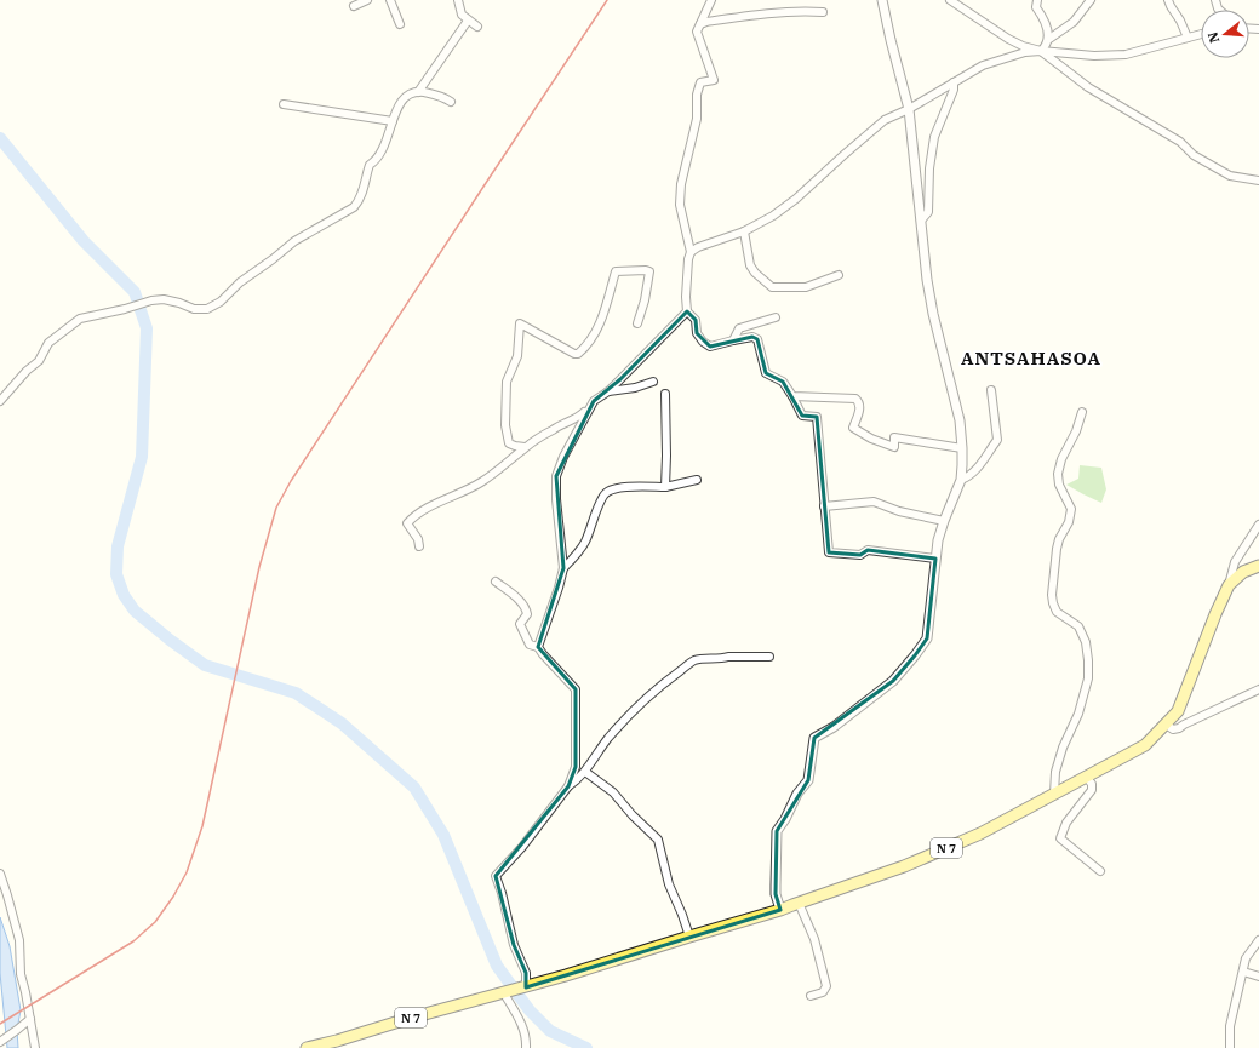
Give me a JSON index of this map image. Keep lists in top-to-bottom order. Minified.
{"streets":{"main road":["N 7"]},"districts":["ANTSAHASOA"],"north":"left"}
